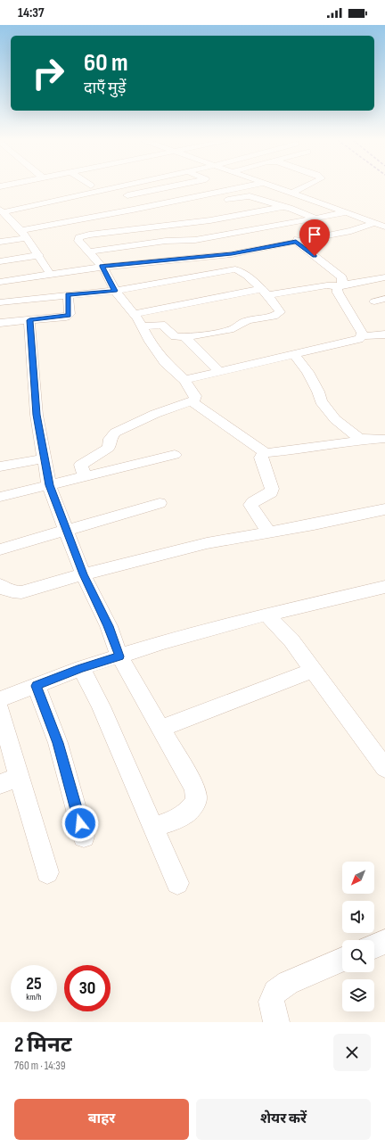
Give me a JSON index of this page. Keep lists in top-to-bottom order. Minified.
{"north":"bottom left","page":{"status":"14:37","turn":["60 m","दाएँ मुड़ें"],"speed":"25 km/h","limit":"30","heading":["2 मिनट","760 m · 14:39"],"buttons":["बाहर","शेयर करें"]}}
